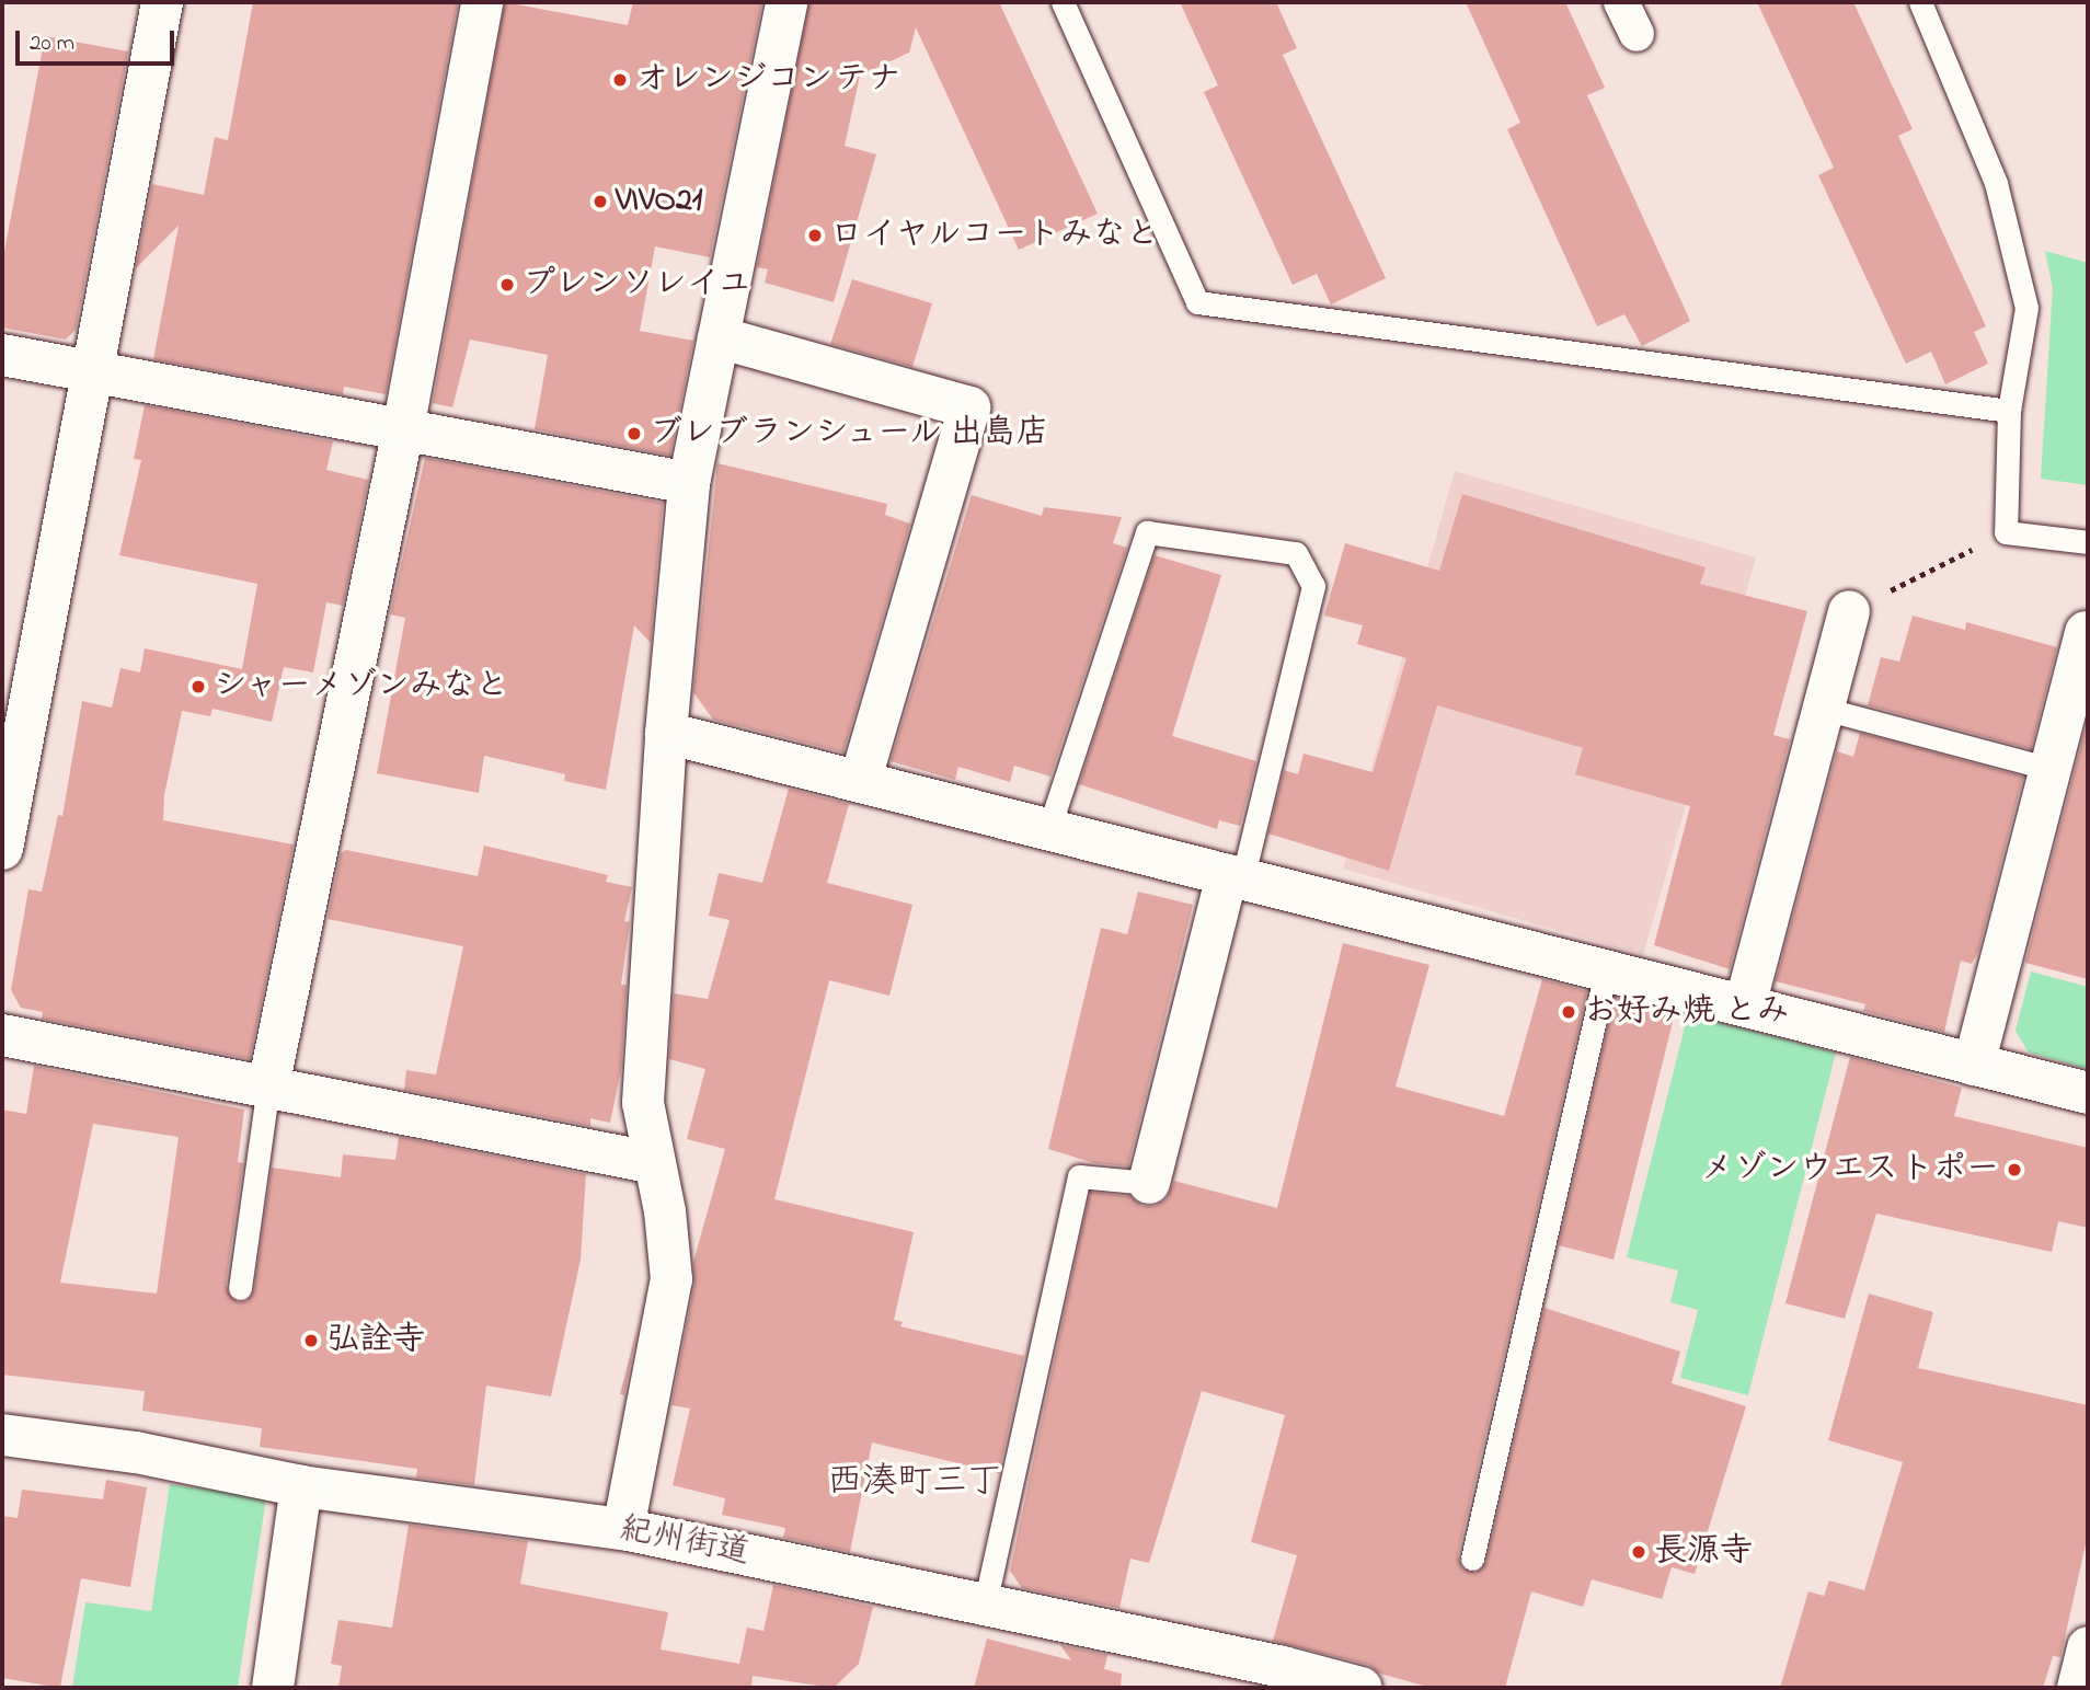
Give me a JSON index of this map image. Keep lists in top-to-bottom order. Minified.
{"streets":{"street":["紀州街道"]},"districts":["西湊町三丁"],"places":["オレンジコンテナ","VIVO21","ロイヤルコートみなと","プレンソレイユ","ブレブランシュール 出島店","シャーメゾンみなと","お好み焼 とみ","メゾンウエストポー","弘詮寺","長源寺"],"scale_bar":"20 m"}
